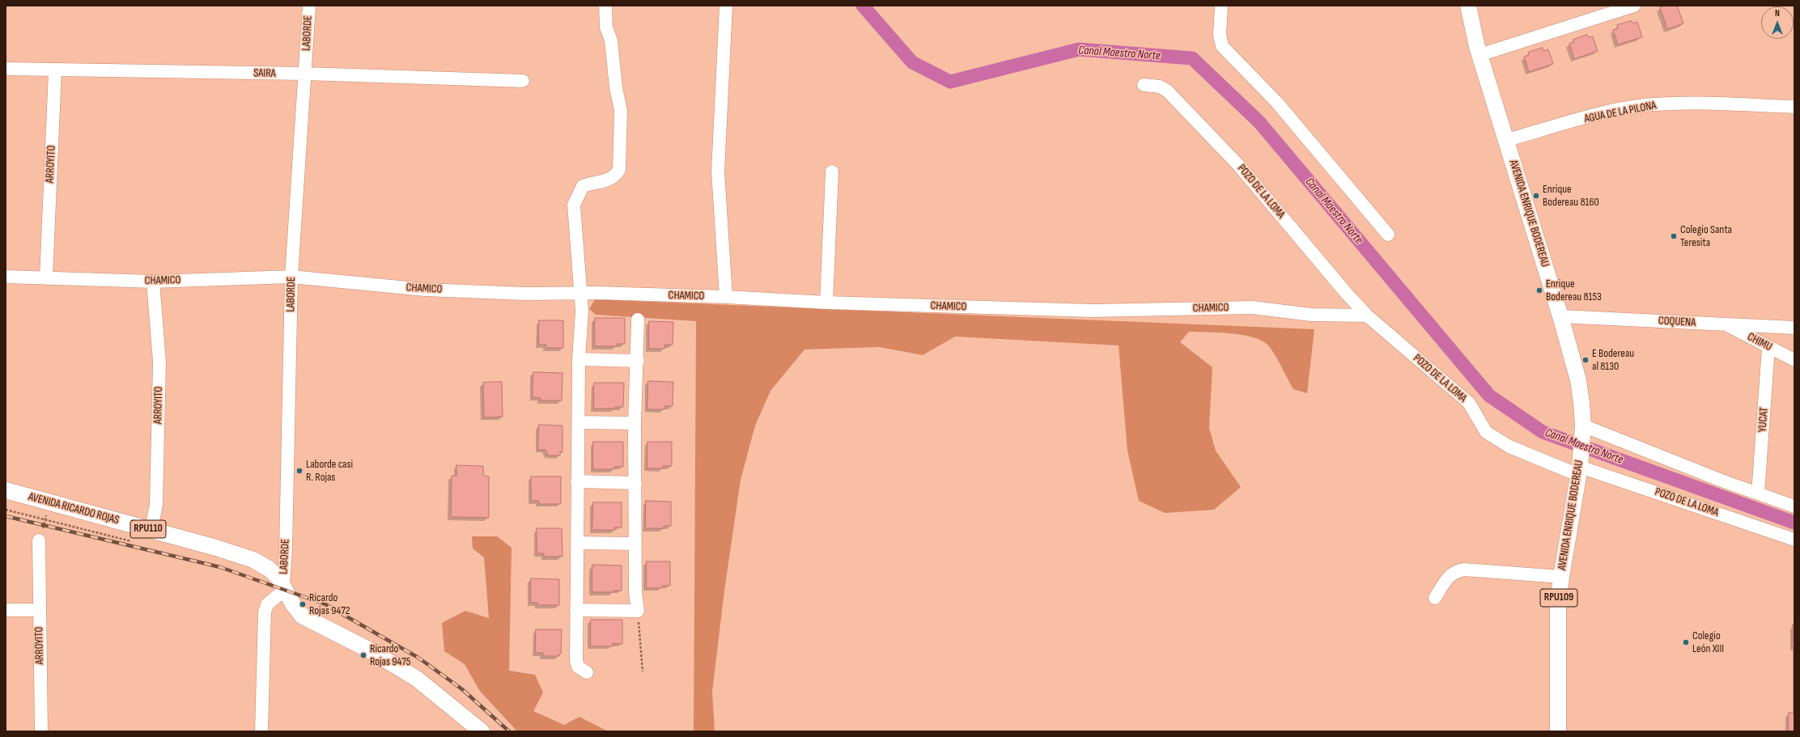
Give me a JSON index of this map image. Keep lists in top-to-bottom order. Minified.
{"streets":{"main road":["AVENIDA ENRIQUE BODEREAU","AVENIDA RICARDO ROJAS","RPU110","RPU109"],"street":["LABORDE","SAIRA","AGUA DE LA PILONA","ARROYITO","POZO DE LA LOMA","CHAMICO","COQUENA","CHIMU","YUCAT"]},"crossings":[["LABORDE","SAIRA"],["LABORDE","CHAMICO"],["LABORDE","AVENIDA RICARDO ROJAS"],["SAIRA","ARROYITO"],["AGUA DE LA PILONA","AVENIDA ENRIQUE BODEREAU"],["ARROYITO","CHAMICO"],["ARROYITO","AVENIDA RICARDO ROJAS"],["POZO DE LA LOMA","AVENIDA ENRIQUE BODEREAU"],["POZO DE LA LOMA","CHAMICO"],["AVENIDA ENRIQUE BODEREAU","COQUENA"],["COQUENA","CHIMU"],["CHIMU","YUCAT"]],"water":["Canal Maestro Norte"],"places":["Enrique Bodereau 8160","Colegio Santa Teresita","Enrique Bodereau 8153","E Bodereau al 8130","Laborde casi R. Rojas","Ricardo Rojas 9472","Colegio León XIII","Ricardo Rojas 9475"],"north":"top"}
